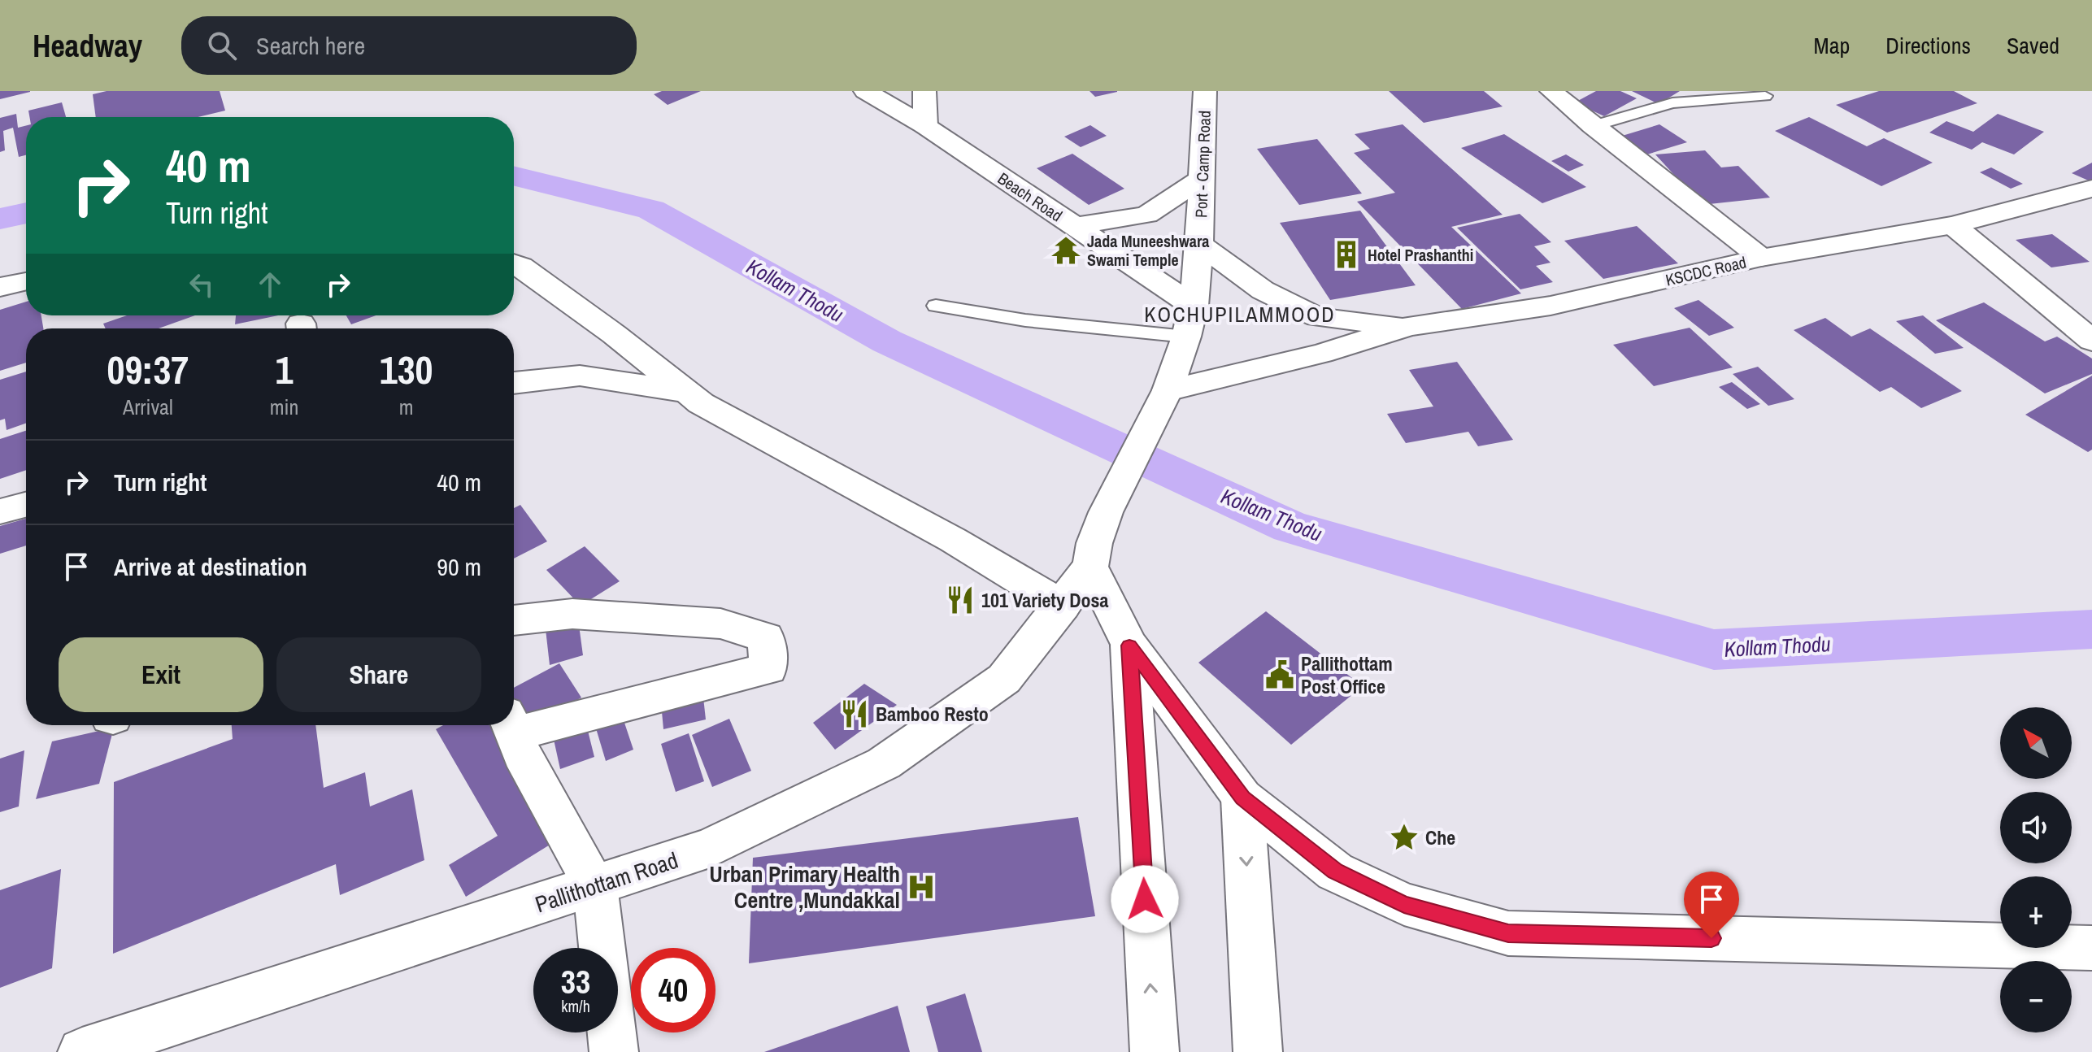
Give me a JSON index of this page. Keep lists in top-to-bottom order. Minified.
{"streets":{"street":["Port - Camp Road","Beach Road","KSCDC Road","Pallithottam Road"]},"crossings":[["Port - Camp Road","Beach Road"],["Port - Camp Road","KSCDC Road"],["Port - Camp Road","Pallithottam Road"]],"districts":["KOCHUPILAMMOOD"],"water":["Kollam Thodu"],"places":{"temple":["Jada Muneeshwara Swami Temple"],"building":["Hotel Prashanthi"],"restaurant":["101 Variety Dosa","Bamboo Resto"],"public building":["Pallithottam Post Office"],"place":["Che"],"hospital":["Urban Primary Health Centre ,Mundakkal"]},"north":"top left","page":{"header":"Headway","search":"Search here","nav":["Map","Directions","Saved"],"turn":["40 m","Turn right"],"eta":["09:37","Arrival","1","min","130","m"],"list":[{"name":"Turn right","value":"40 m"},{"name":"Arrive at destination","value":"90 m"}],"buttons":["Exit","Share"],"map_buttons":["+","−"],"speed":"33 km/h","limit":"40"}}
